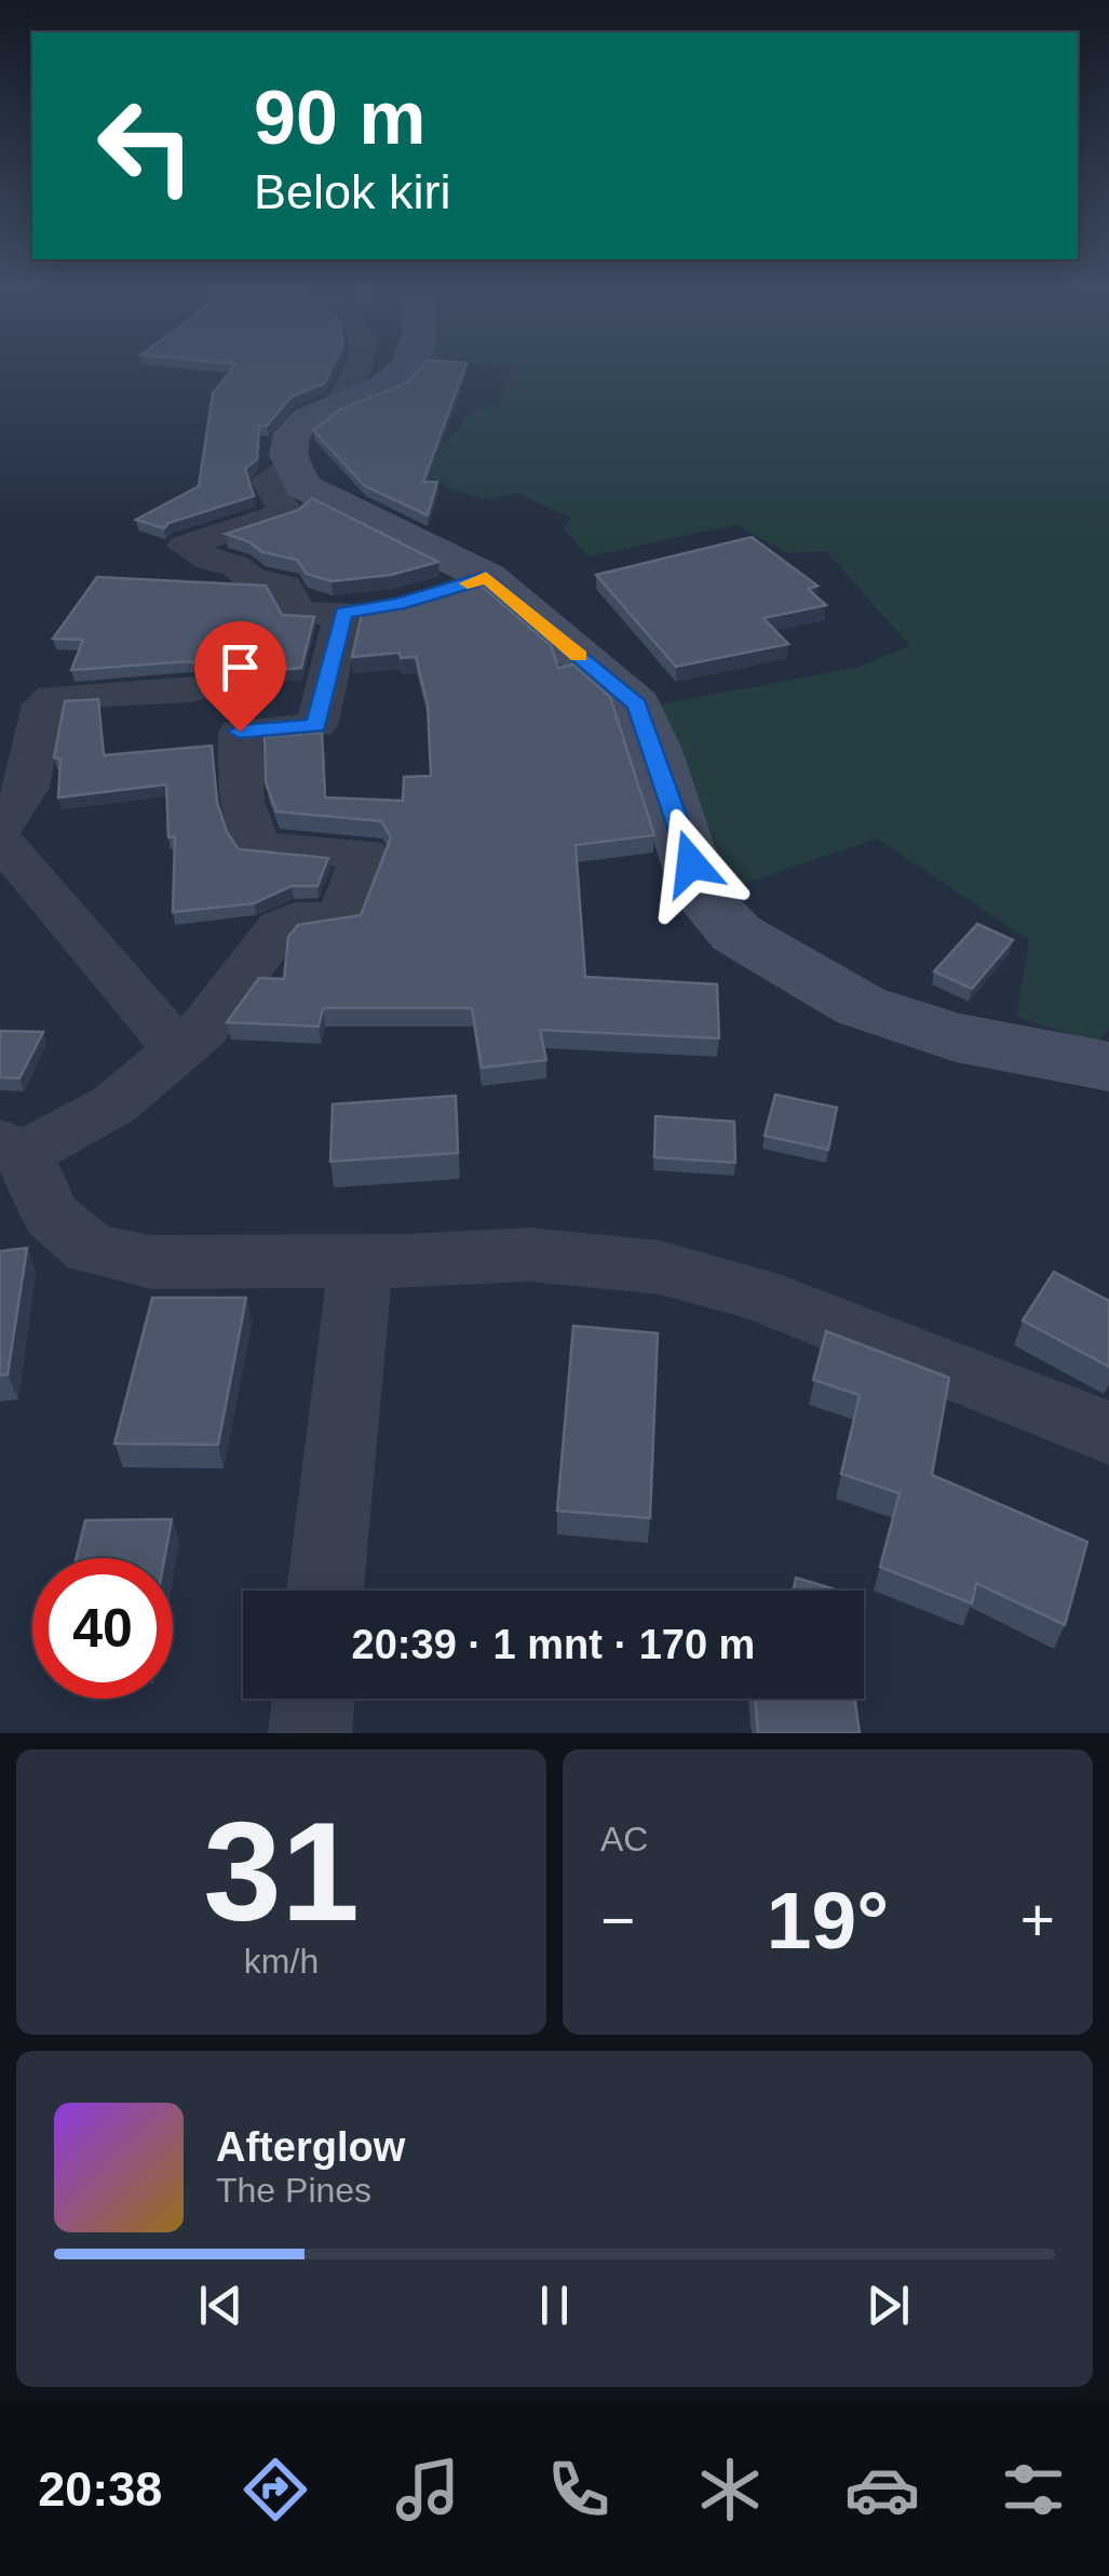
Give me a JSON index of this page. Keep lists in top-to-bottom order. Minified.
{"page":{"turn":["90 m","Belok kiri"],"limit":"40","trip":"20:39 · 1 mnt · 170 m","tile":[["31","km/h"],"AC"],"heat":["−","19°","+"],"song":["Afterglow","The Pines"],"tabs":"20:38"}}
